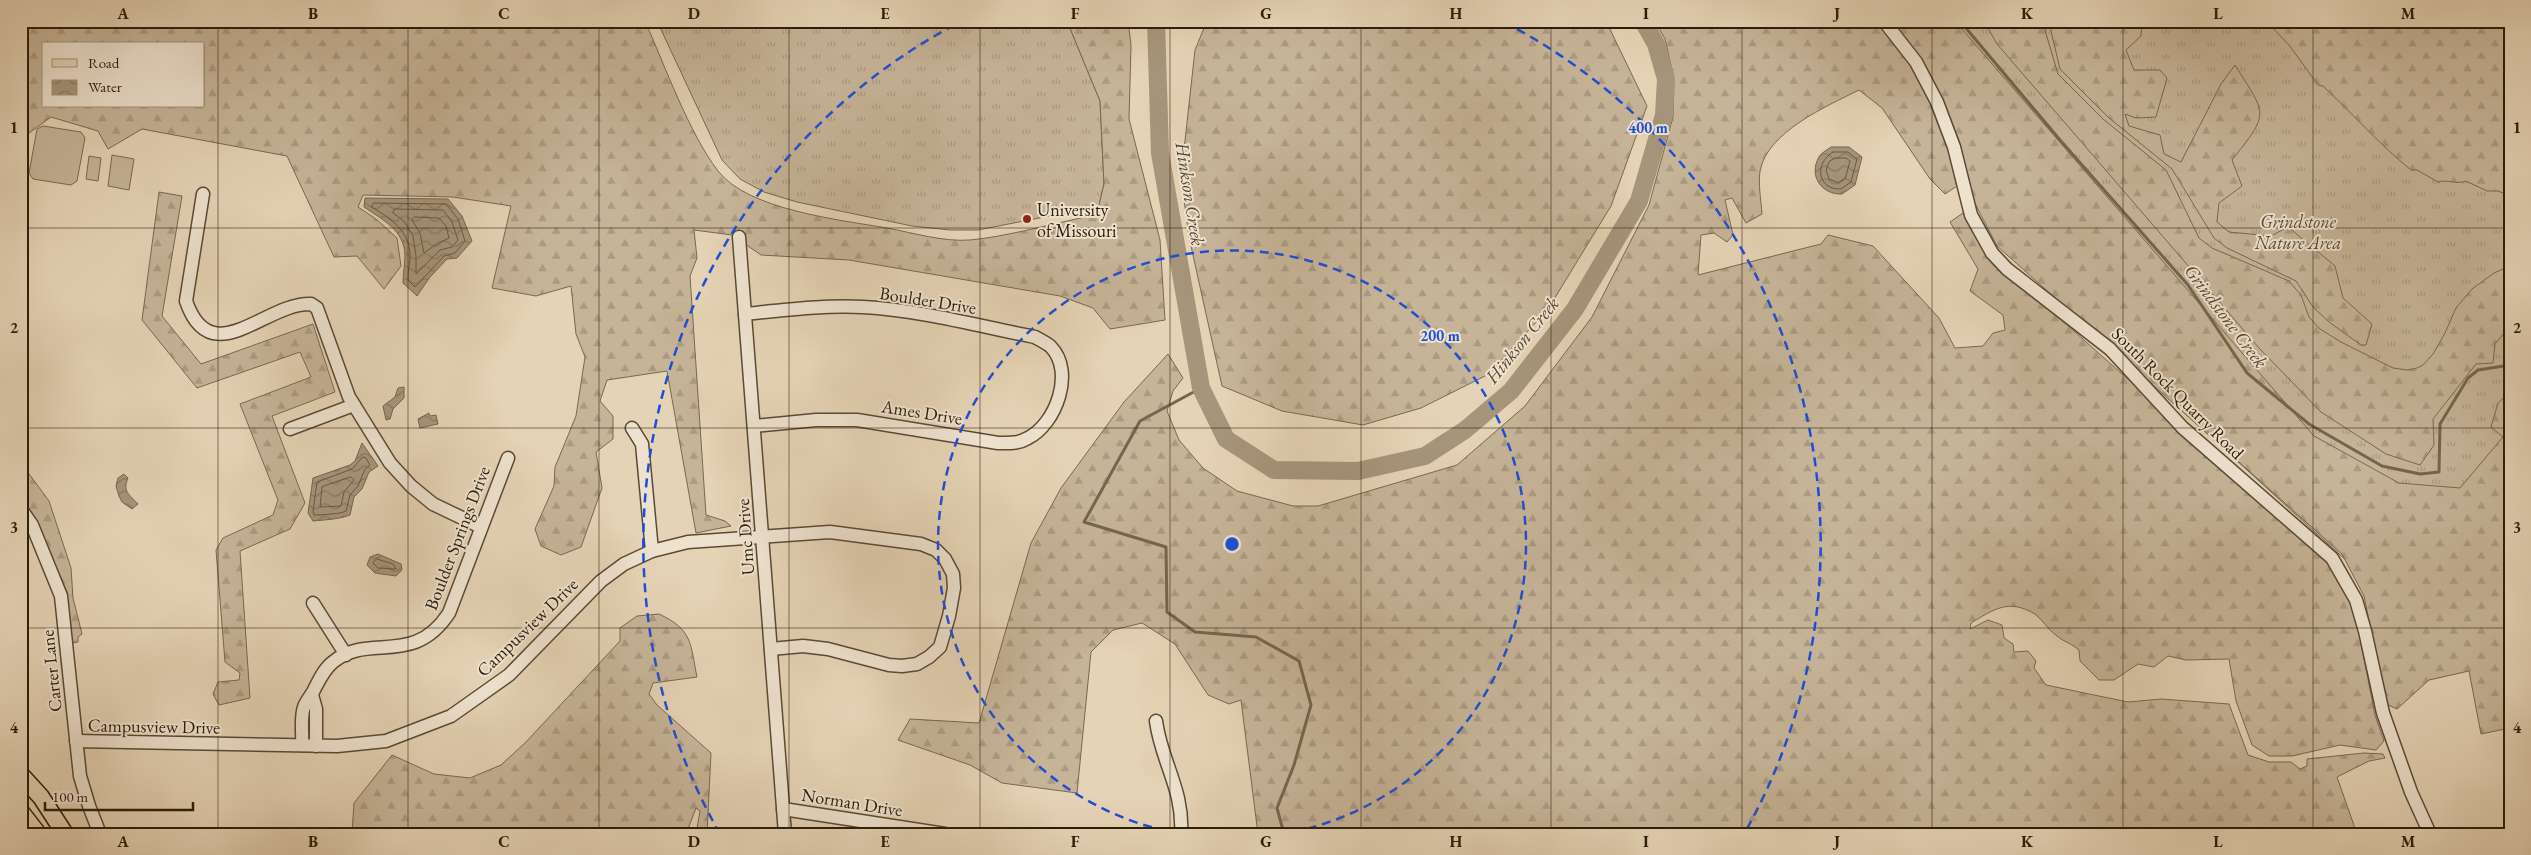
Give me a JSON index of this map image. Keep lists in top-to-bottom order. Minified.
{"streets":{"street":["Boulder Drive","South Rock Quarry Road","Ames Drive","Umc Drive","Boulder Springs Drive","Campusview Drive","Carter Lane","Norman Drive"]},"crossings":[["Boulder Drive","Ames Drive"],["Boulder Drive","Umc Drive"],["Ames Drive","Umc Drive"],["Umc Drive","Campusview Drive"],["Umc Drive","Norman Drive"],["Boulder Springs Drive","Campusview Drive"],["Campusview Drive","Carter Lane"]],"water":["Hinkson Creek","Grindstone Creek"],"parks":["Grindstone Nature Area"],"places":["University of Missouri"],"legend":["Road","Water"],"scale_bar":"100 m","grid":{"columns":["A","B","C","D","E","F","G","H","I","J","K","L","M"],"rows":["1","2","3","4"]},"rings":["400 m","200 m"]}
